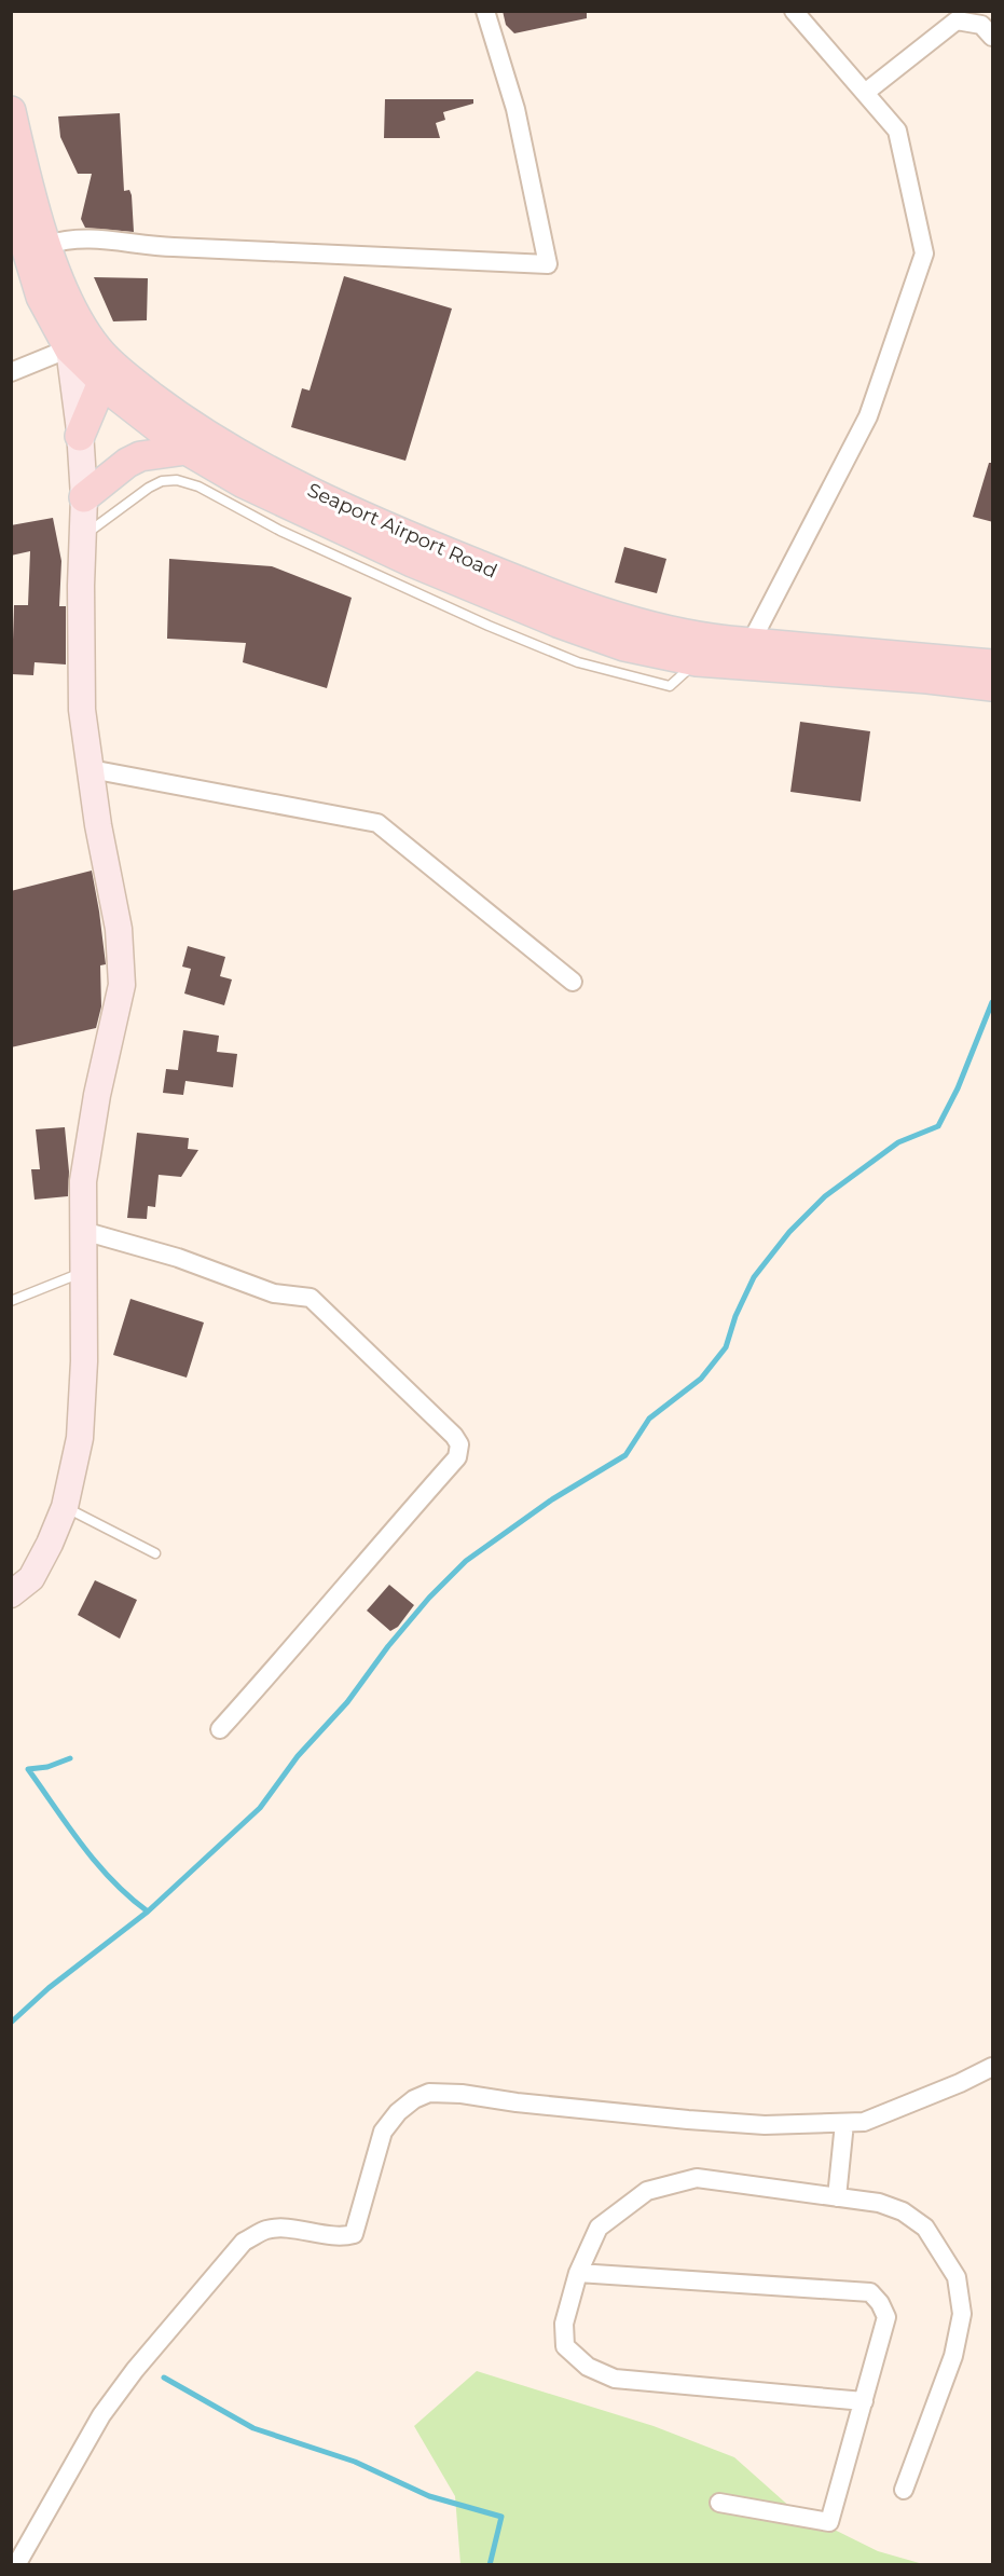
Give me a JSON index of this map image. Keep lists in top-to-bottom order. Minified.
{"streets":{"main road":["Seaport Airport Road"]}}
